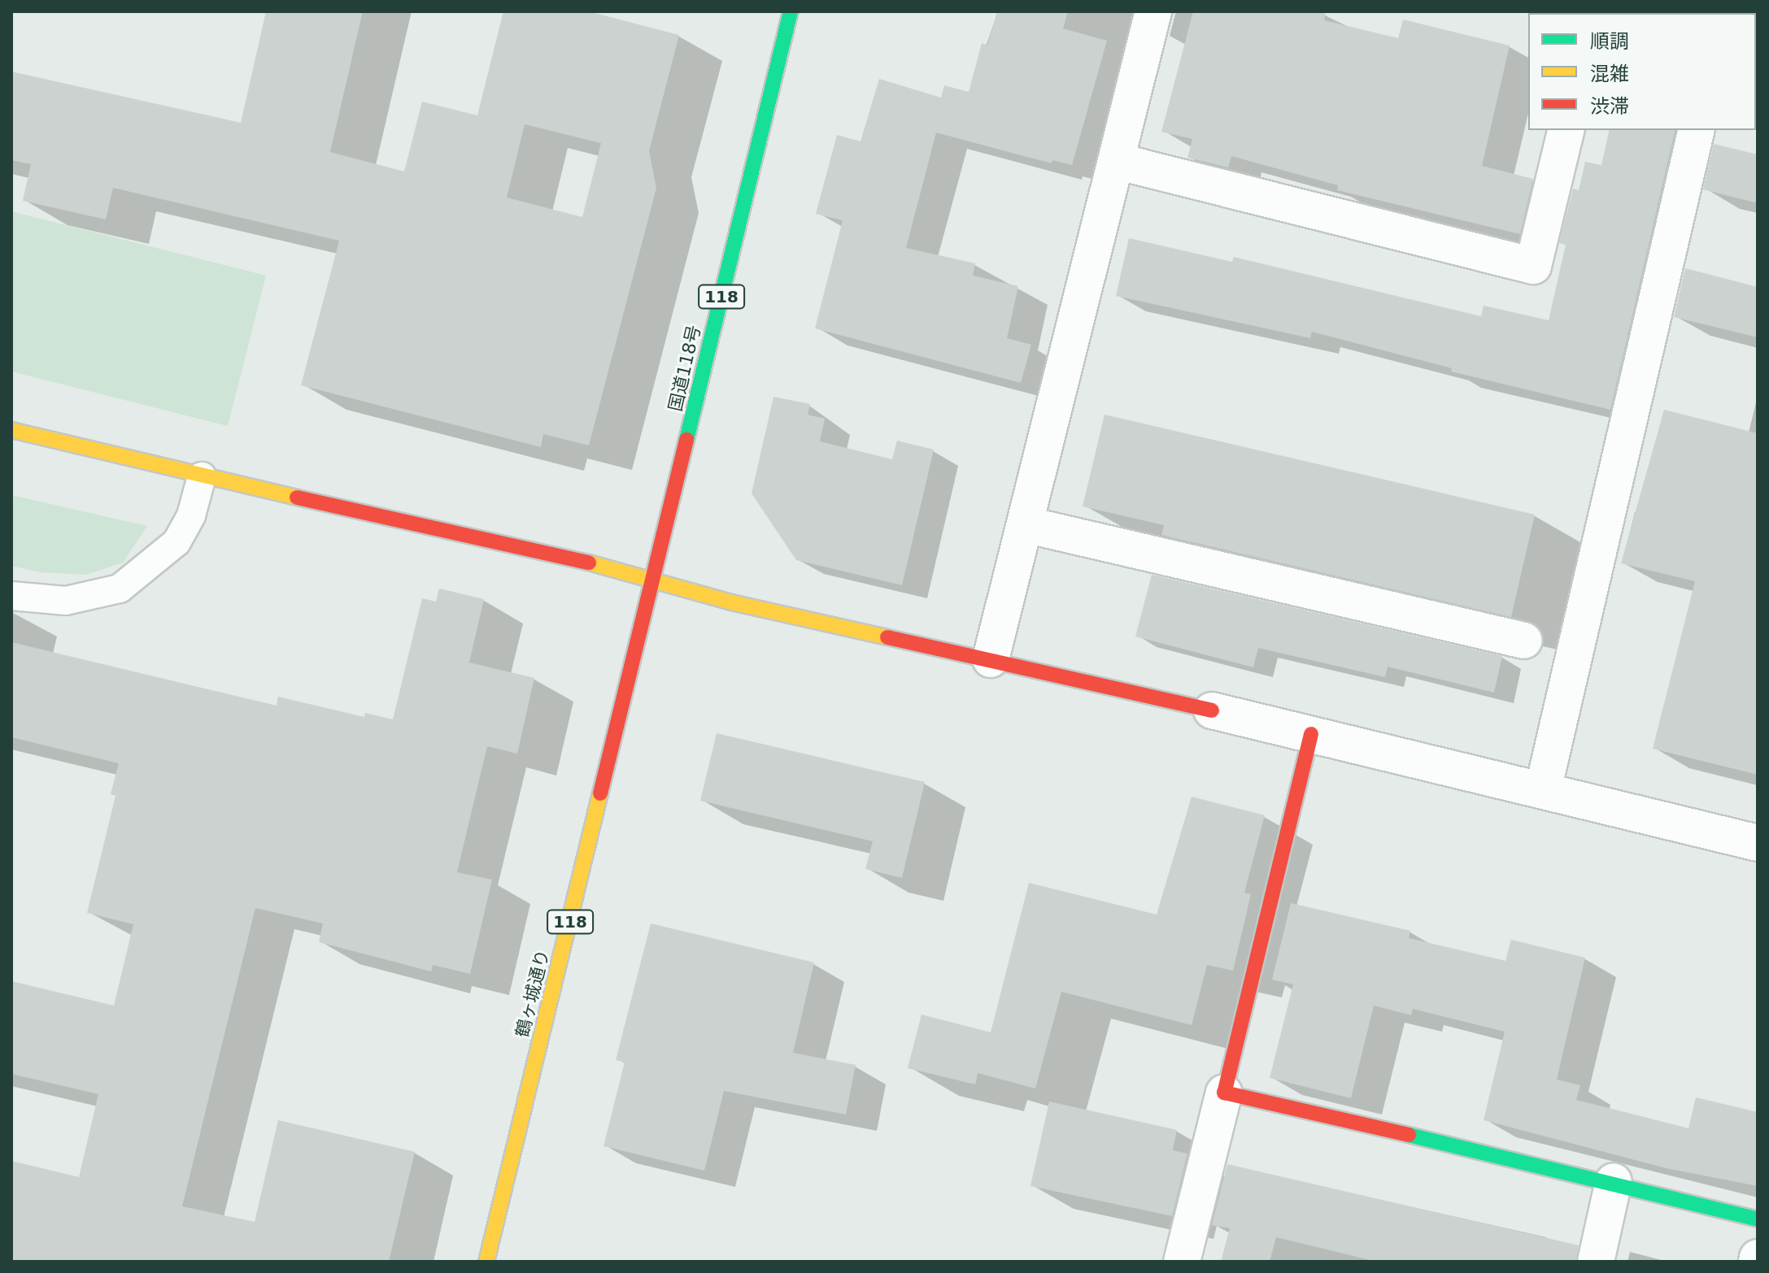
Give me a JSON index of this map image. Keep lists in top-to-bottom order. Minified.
{"streets":{"main road":["118","国道118号","鶴ヶ城通り"]},"crossings":[["国道118号","鶴ヶ城通り"]],"legend":["順調","混雑","渋滞"]}
